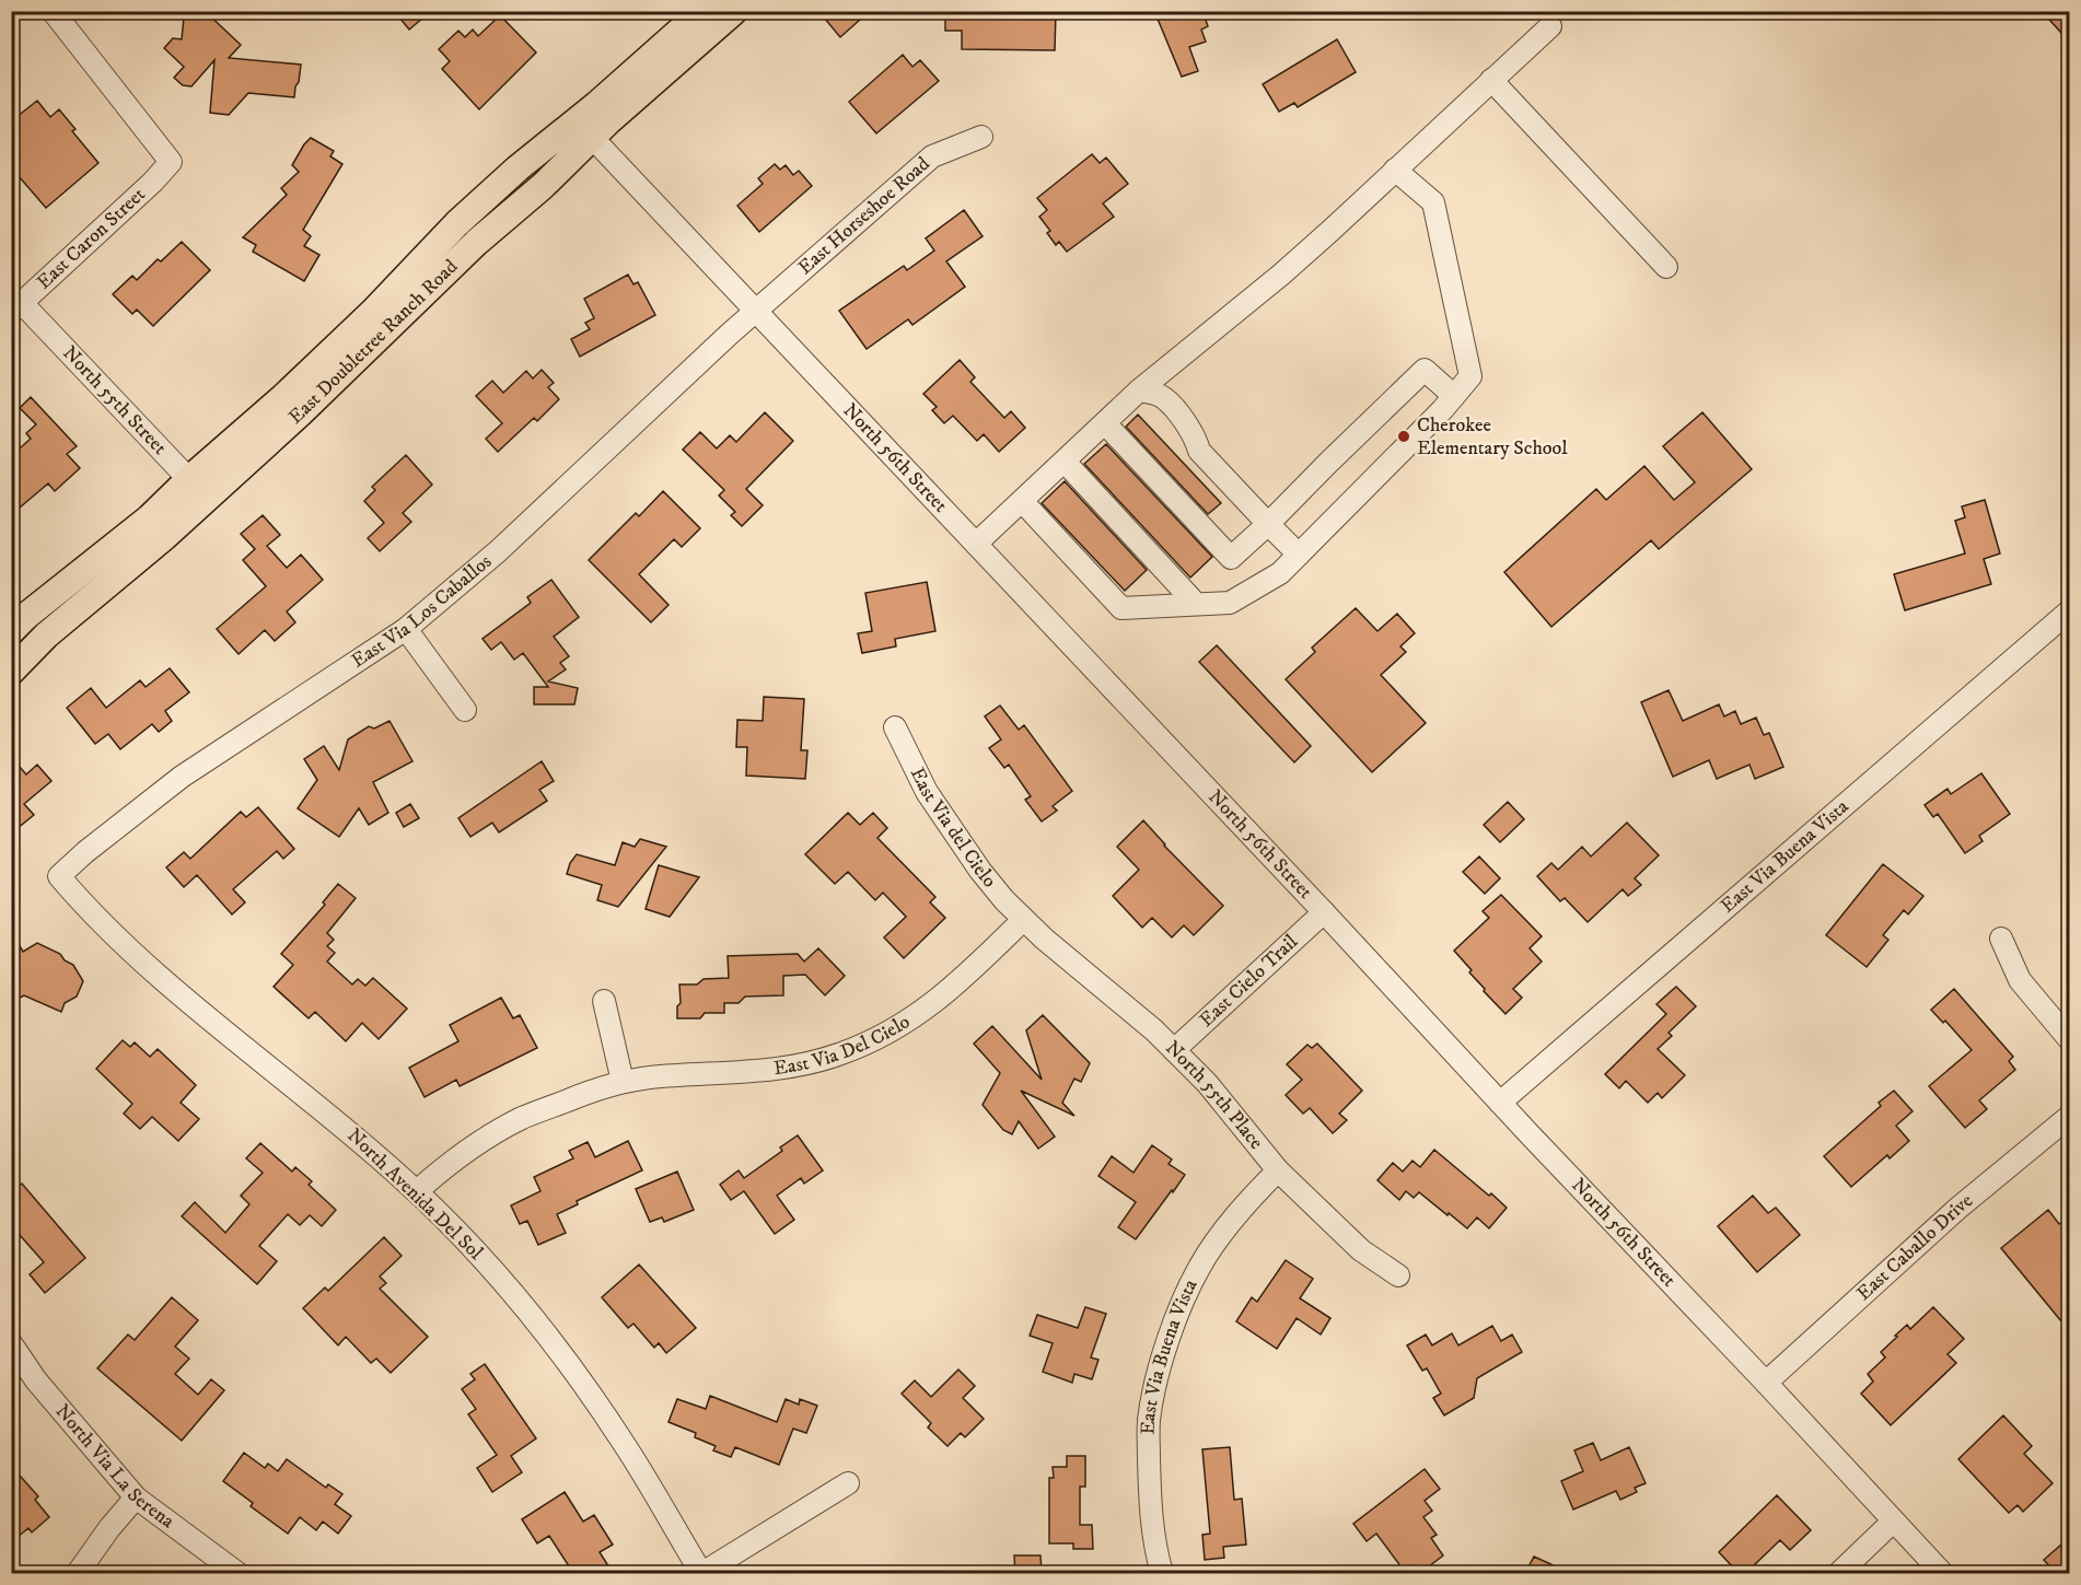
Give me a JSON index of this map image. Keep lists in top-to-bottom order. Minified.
{"streets":{"main road":["East Doubletree Ranch Road"],"street":["East Horseshoe Road","East Caron Street","North 55th Street","North 56th Street","East Via Los Caballos","East Via del Cielo","East Via Buena Vista","East Cielo Trail","East Via Del Cielo","North 55th Place","North Avenida Del Sol","East Caballo Drive","North Via La Serena"]},"crossings":[["East Horseshoe Road","North 56th Street"],["East Horseshoe Road","East Via Los Caballos"],["East Caron Street","North 55th Street"],["East Doubletree Ranch Road","North 55th Street"],["East Doubletree Ranch Road","North 56th Street"],["North 56th Street","East Via Los Caballos"],["North 56th Street","East Via Buena Vista"],["North 56th Street","East Cielo Trail"],["North 56th Street","East Caballo Drive"],["East Via Los Caballos","North Avenida Del Sol"],["East Via del Cielo","East Via Del Cielo"],["East Via del Cielo","North 55th Place"],["East Via Buena Vista","North 55th Place"],["East Cielo Trail","North 55th Place"],["East Via Del Cielo","North 55th Place"],["East Via Del Cielo","North Avenida Del Sol"]],"places":["Cherokee Elementary School"]}
